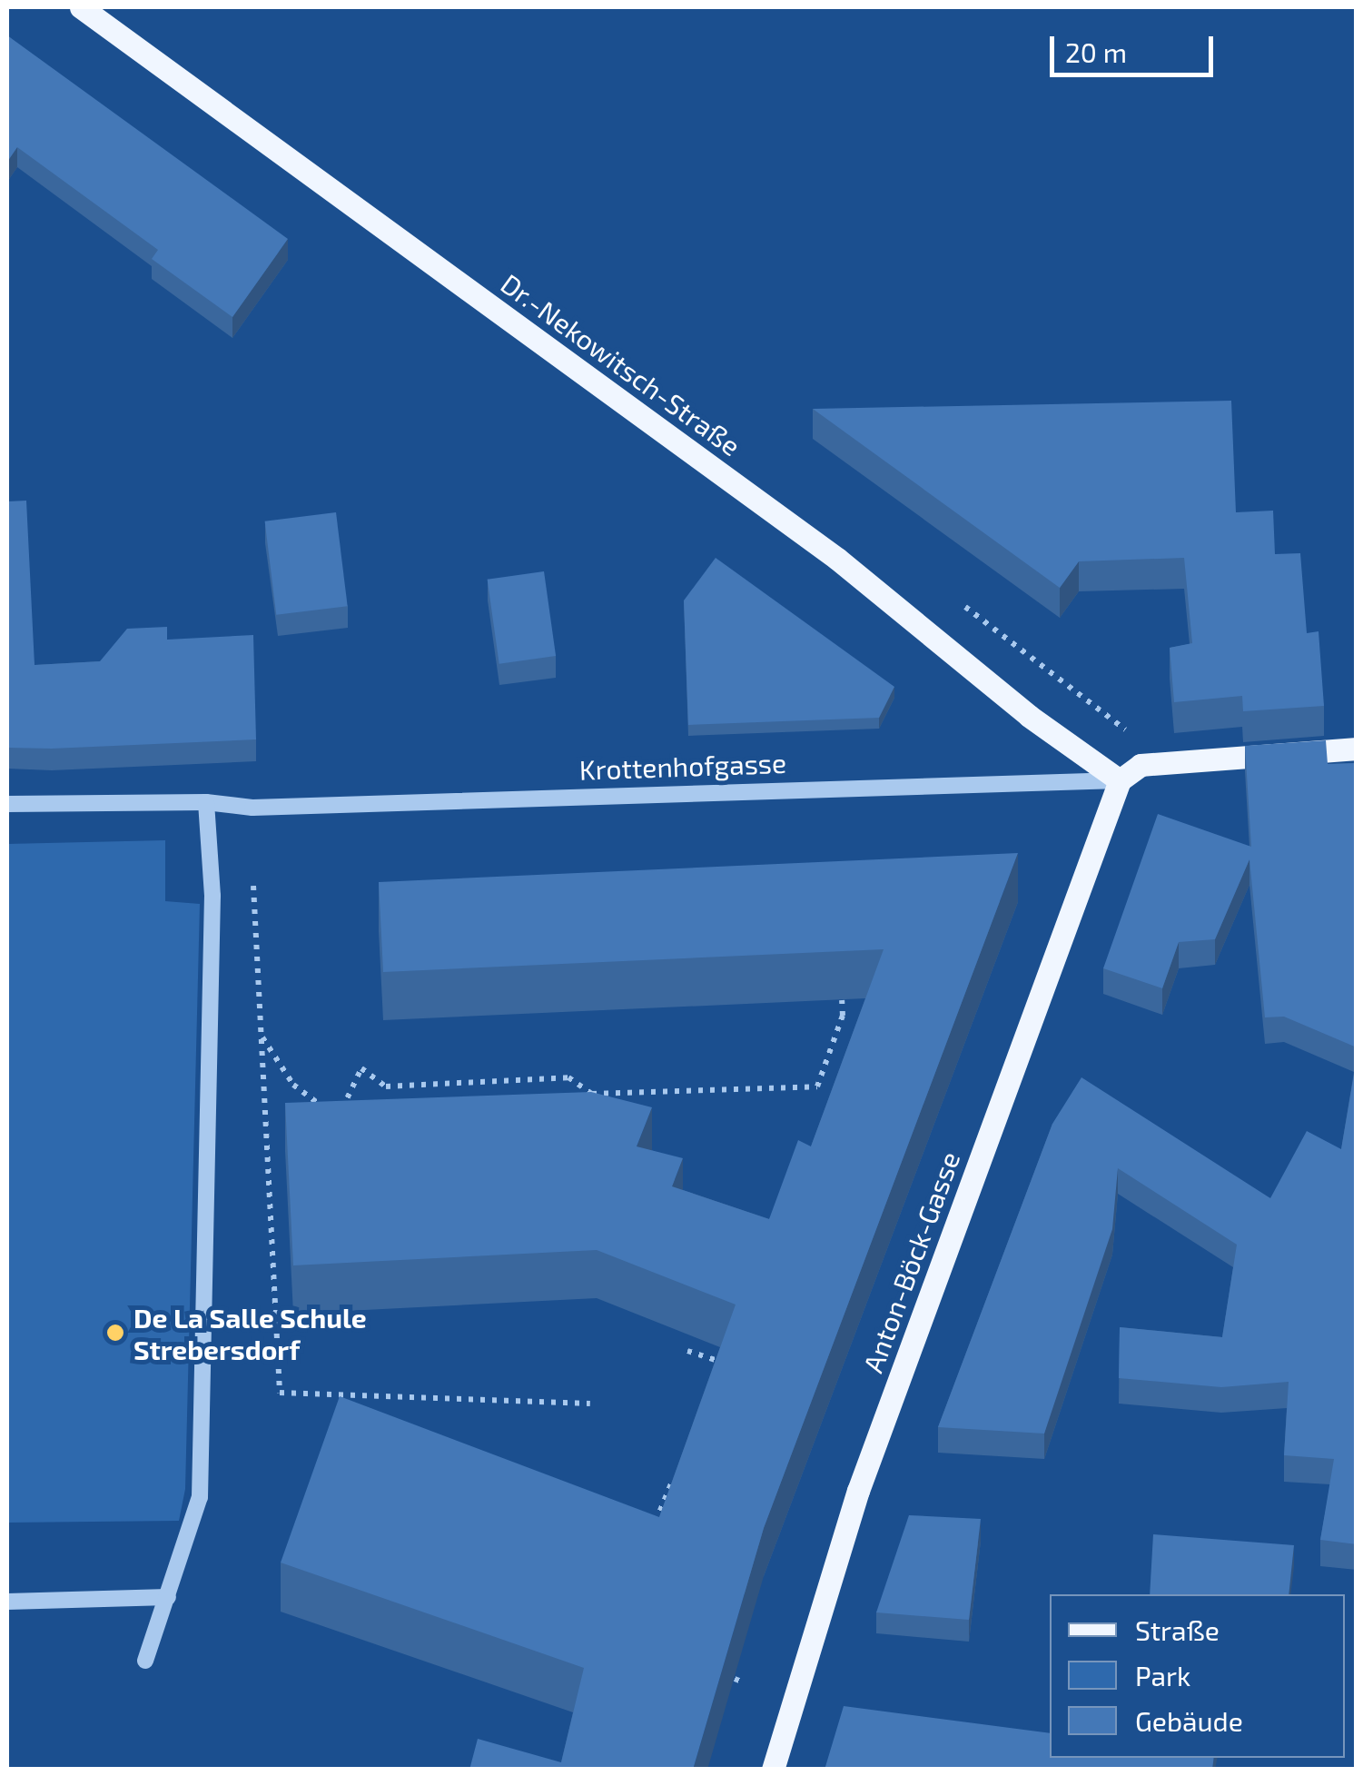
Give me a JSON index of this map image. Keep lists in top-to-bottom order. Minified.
{"streets":{"main road":["Dr.-Nekowitsch-Straße","Krottenhofgasse","Anton-Böck-Gasse"]},"crossings":[["Dr.-Nekowitsch-Straße","Krottenhofgasse"],["Dr.-Nekowitsch-Straße","Anton-Böck-Gasse"],["Krottenhofgasse","Anton-Böck-Gasse"]],"places":["De La Salle Schule Strebersdorf"],"legend":["Straße","Park","Gebäude"],"scale_bar":"20 m"}
